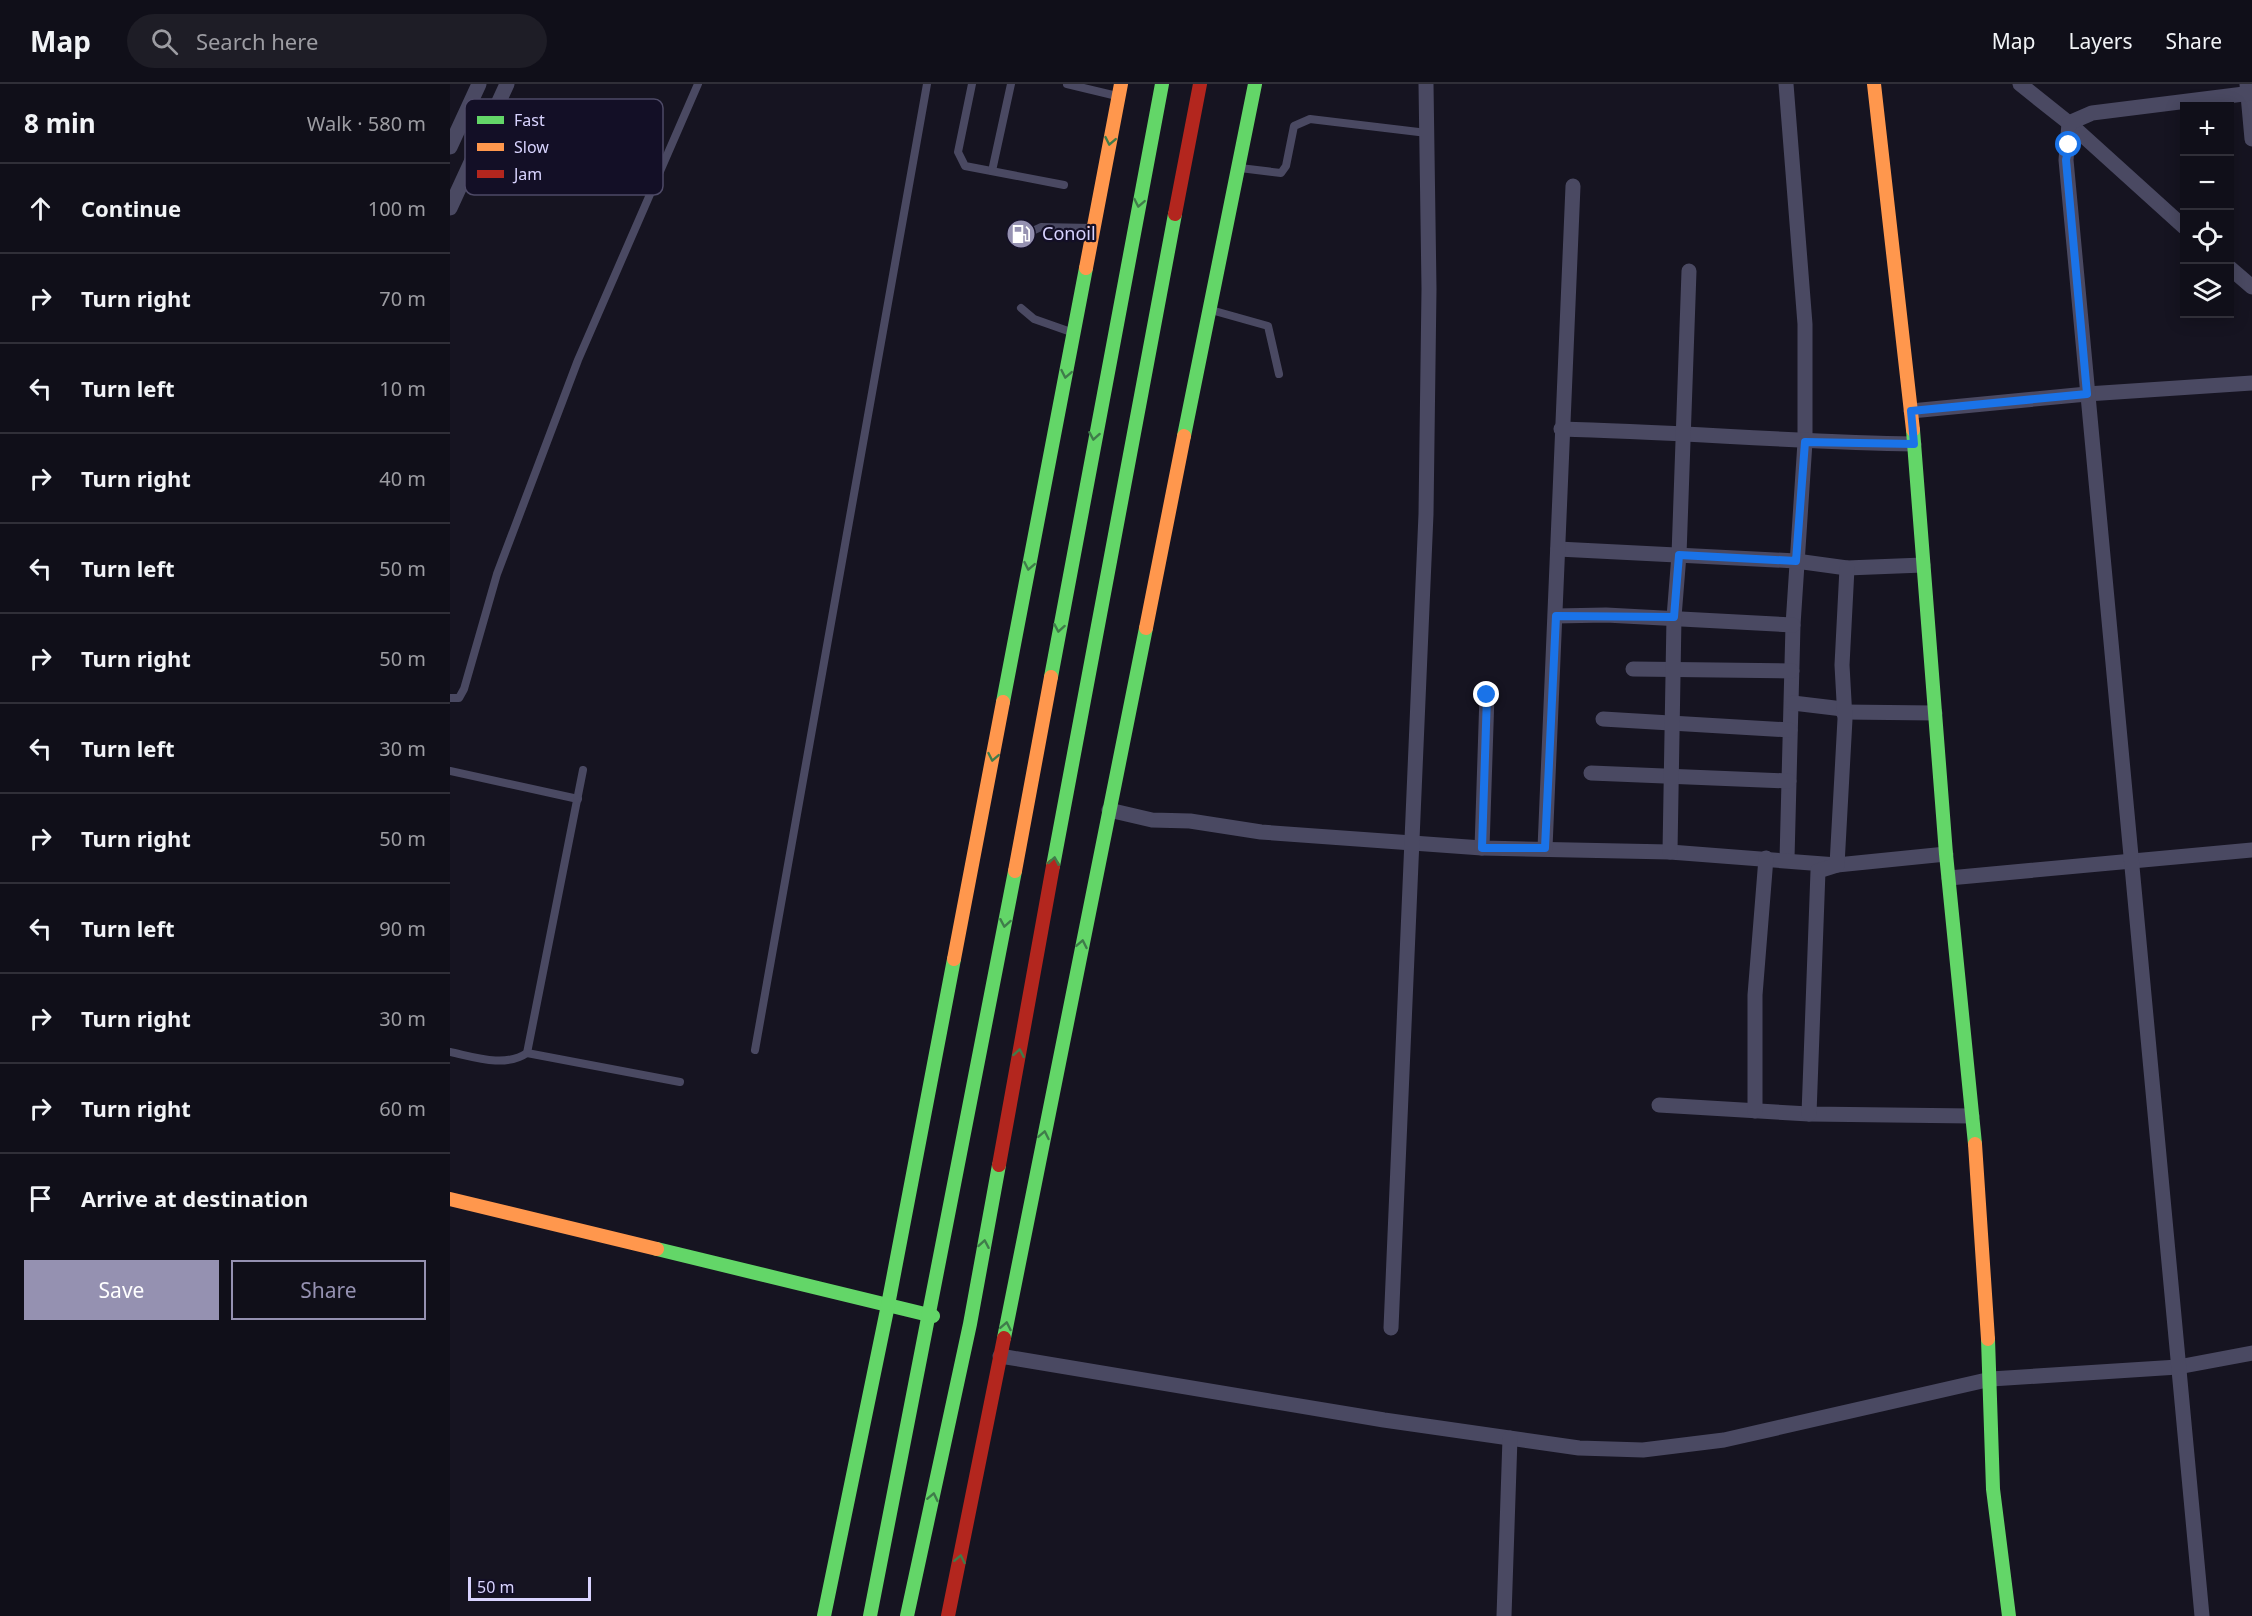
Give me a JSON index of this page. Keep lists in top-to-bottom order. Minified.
{"places":{"fuel station":["Conoil"]},"legend":["Fast","Slow","Jam"],"scale_bar":"50 m","page":{"header":"Map","search":"Search here","nav":["Map","Layers","Share"],"heading":["8 min","Walk · 580 m"],"map_buttons":["+","−"],"list":[["Continue","100 m"],["Turn right","70 m"],["Turn left","10 m"],["Turn right","40 m"],["Turn left","50 m"],["Turn right","50 m"],["Turn left","30 m"],["Turn right","50 m"],["Turn left","90 m"],["Turn right","30 m"],["Turn right","60 m"],"Arrive at destination"],"buttons":["Save","Share"],"scale":"50 m"}}
